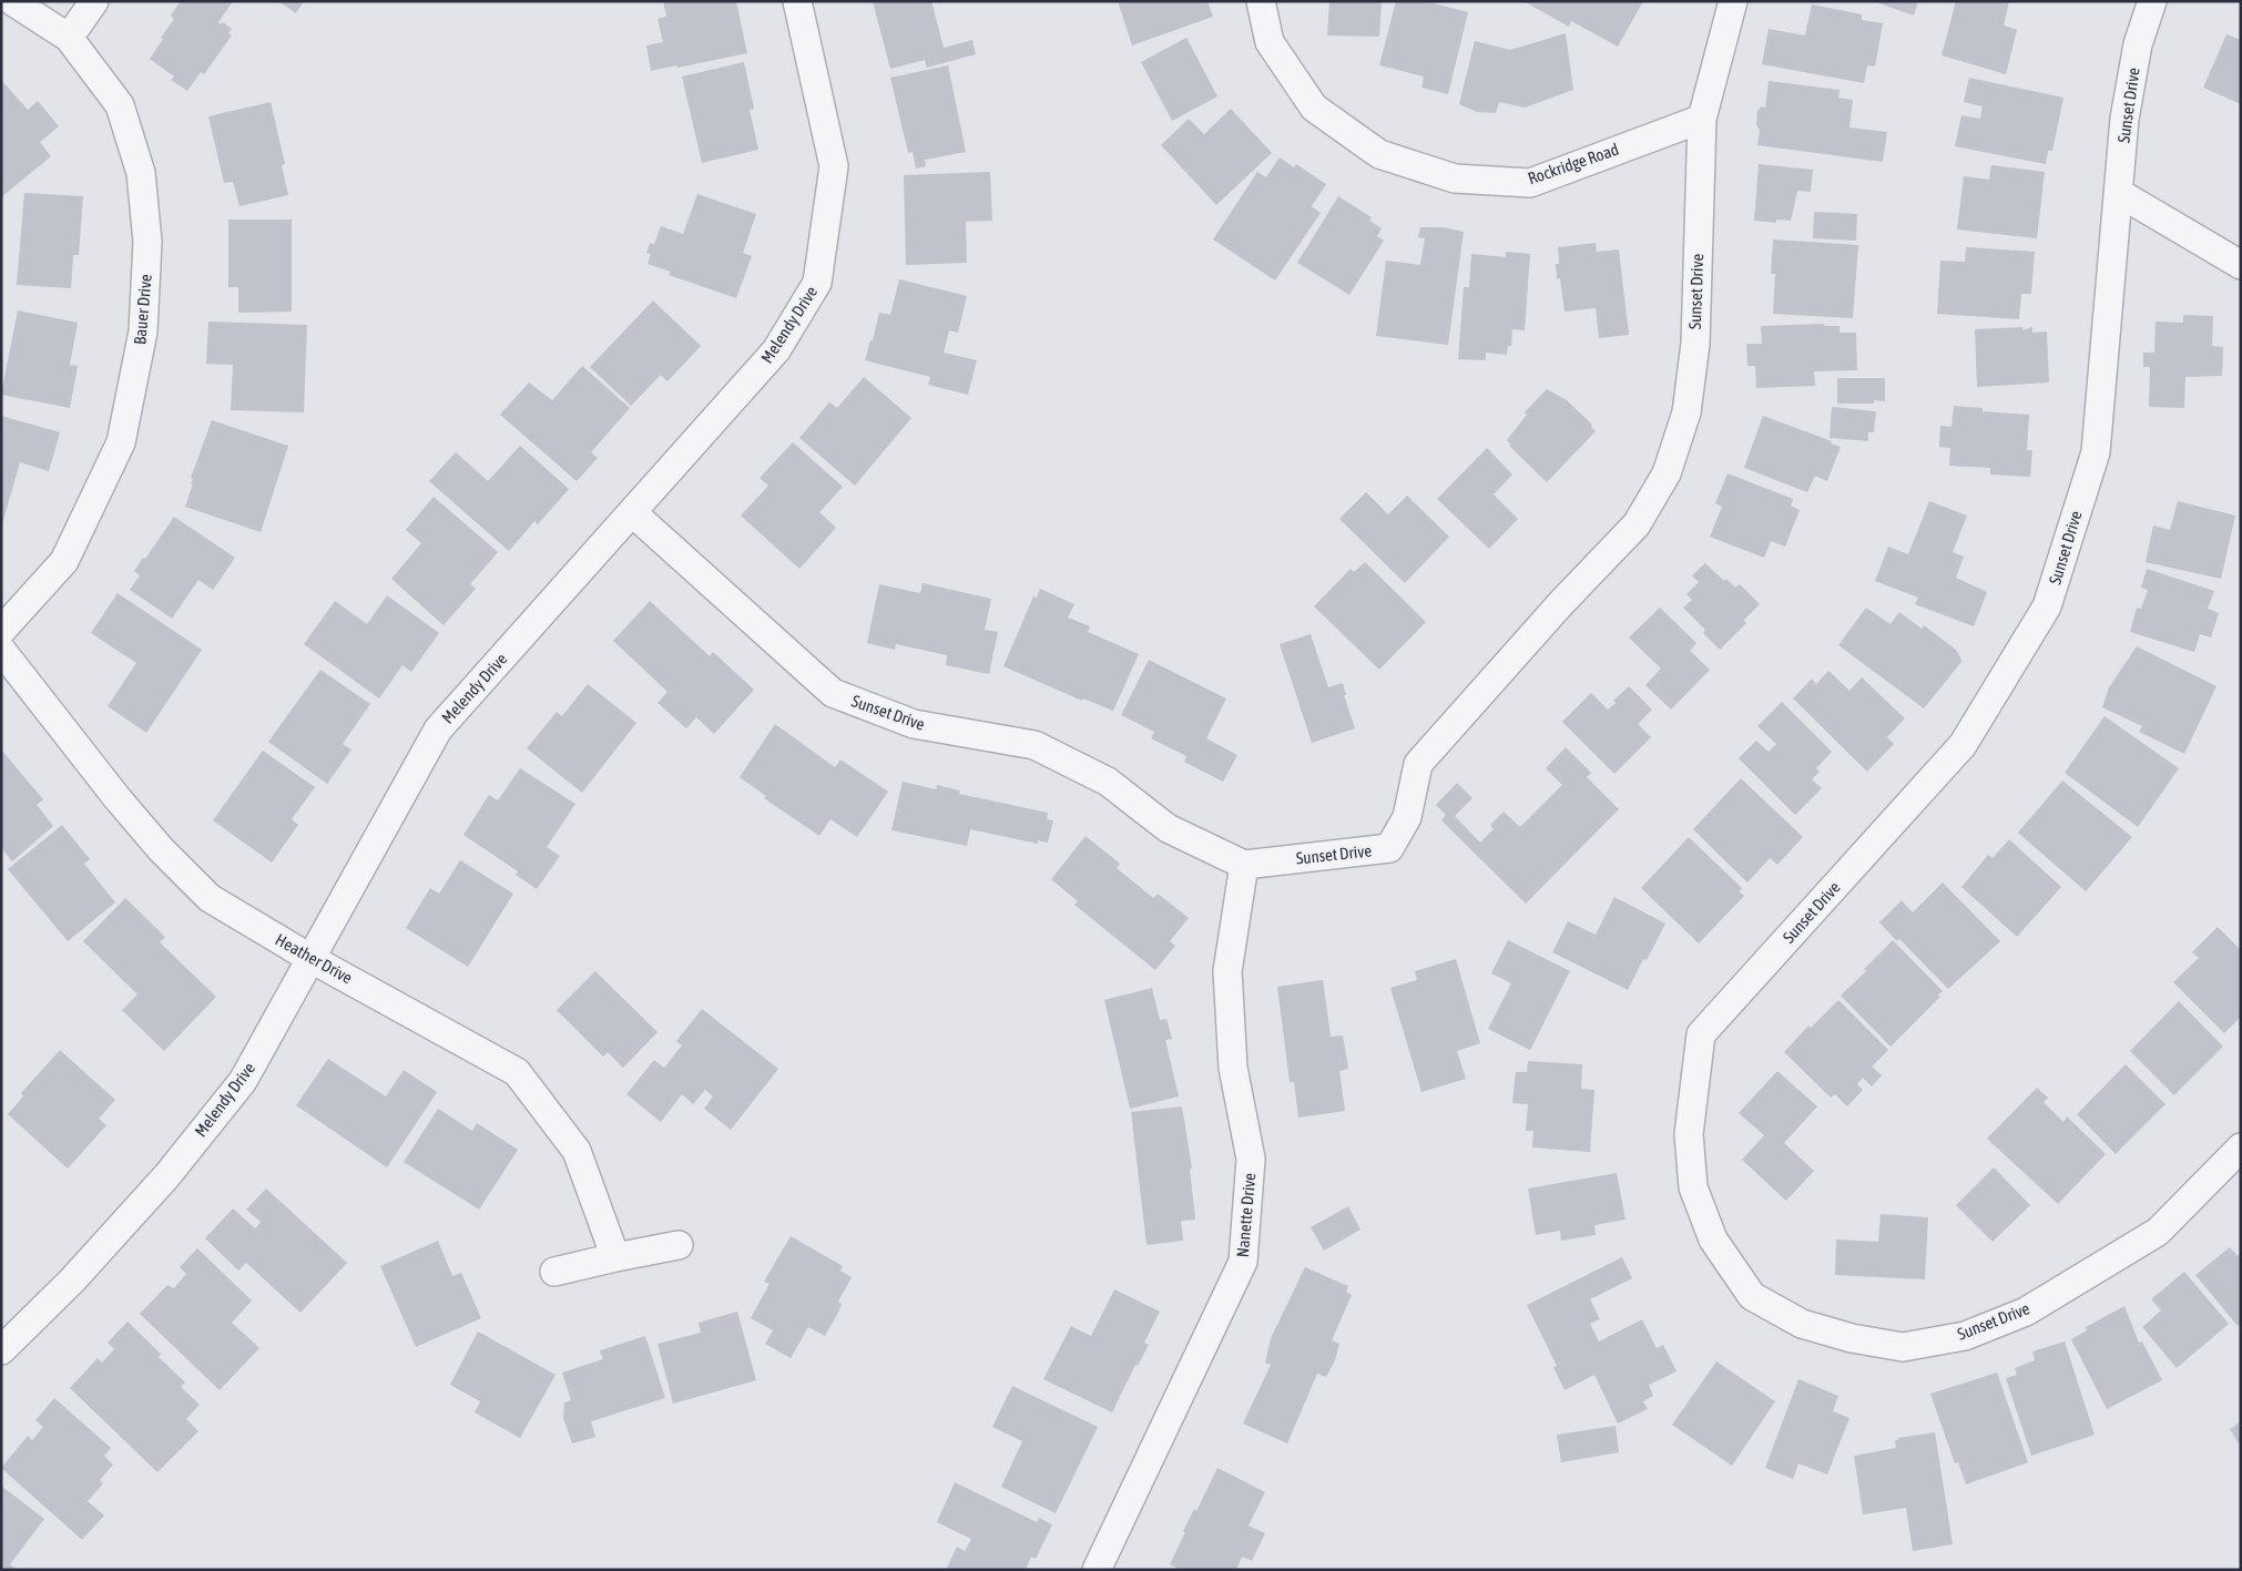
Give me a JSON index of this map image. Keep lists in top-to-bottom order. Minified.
{"streets":{"street":["Sunset Drive","Rockridge Road","Bauer Drive","Melendy Drive","Heather Drive","Nanette Drive"]},"crossings":[["Sunset Drive","Rockridge Road"],["Sunset Drive","Melendy Drive"],["Sunset Drive","Nanette Drive"],["Melendy Drive","Heather Drive"]]}
